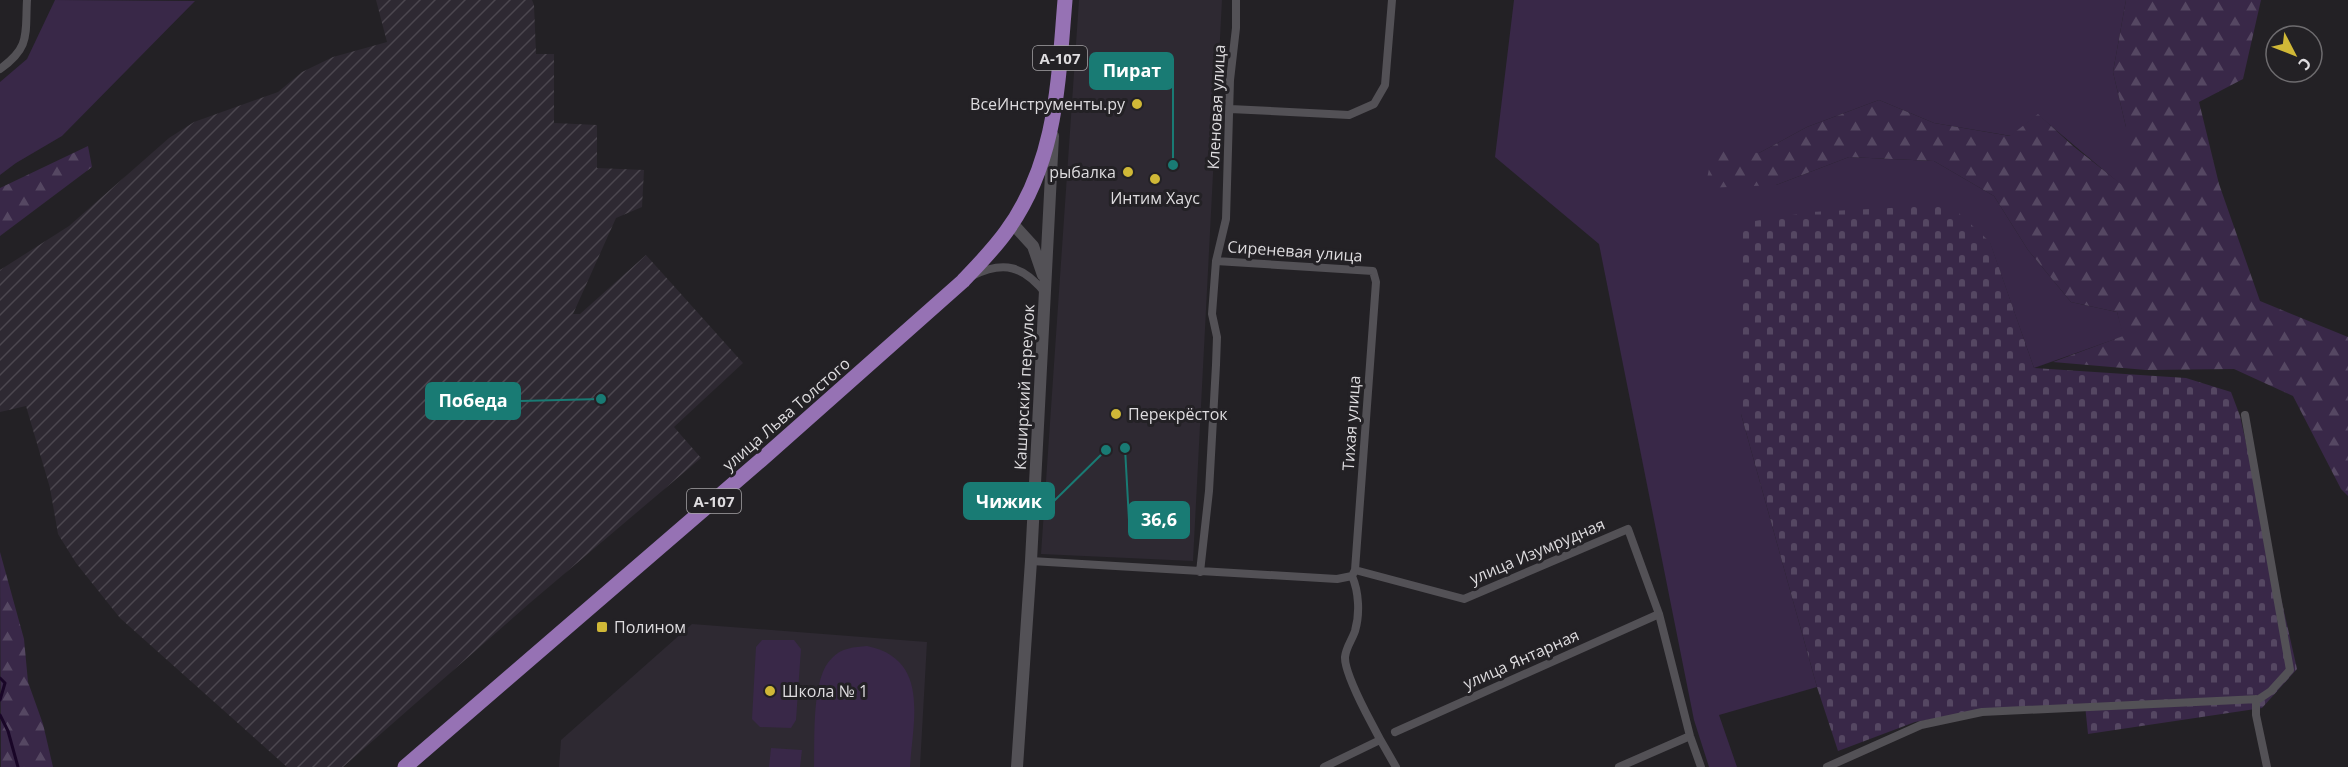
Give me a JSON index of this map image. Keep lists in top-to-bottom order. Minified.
{"streets":{"highway":["А-107","улица Льва Толстого"],"main road":["Каширский переулок"],"street":["Кленовая улица","Сиреневая улица","Тихая улица","улица Изумрудная","улица Янтарная"]},"crossings":[["А-107","Каширский переулок"],["А-107","улица Льва Толстого"],["Кленовая улица","Сиреневая улица"],["Сиреневая улица","Тихая улица"],["Каширский переулок","улица Льва Толстого"],["Тихая улица","улица Изумрудная"],["улица Изумрудная","улица Янтарная"]],"places":{"other":["ВсеИнструменты.ру","Пират","рыбалка","Интим Хаус","Победа","Перекрёсток","36,6","Чижик","Школа № 1"],"transit":["Полином"]},"north":"bottom right"}
